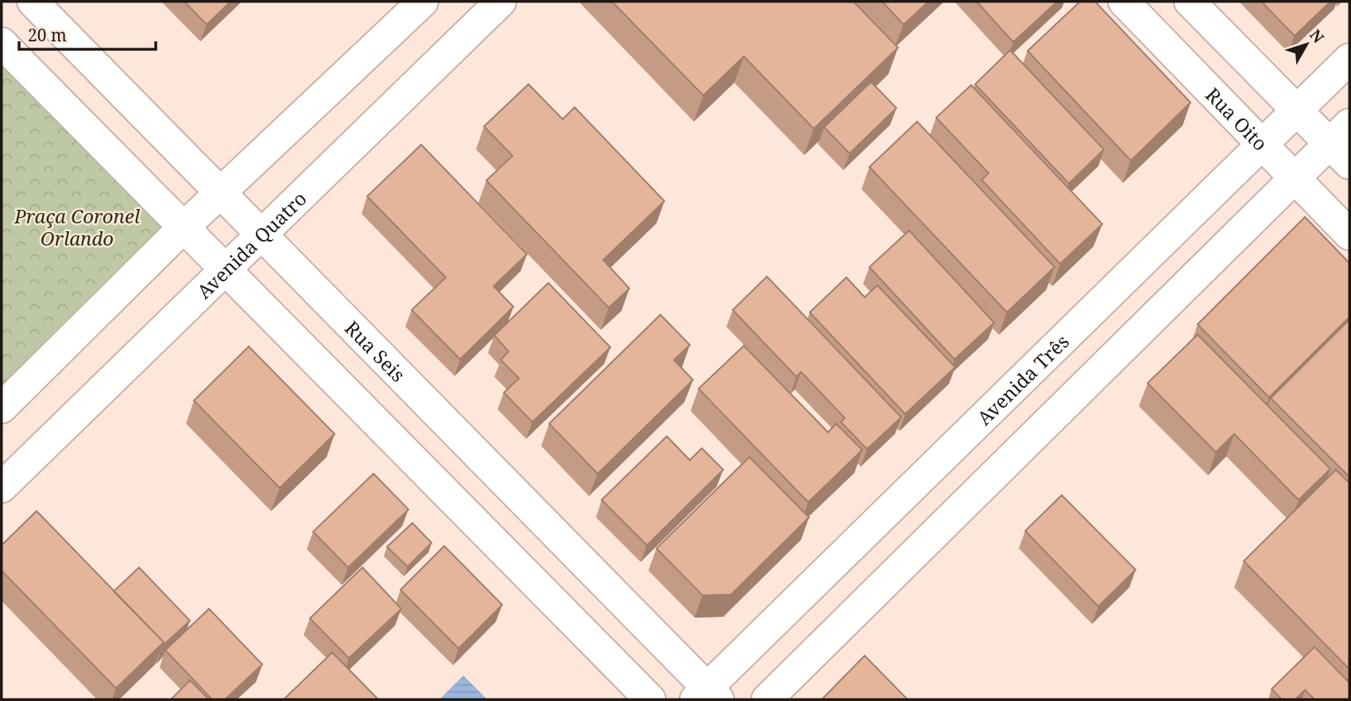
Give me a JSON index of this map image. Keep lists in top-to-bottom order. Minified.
{"streets":{"street":["Rua Oito","Avenida Quatro","Rua Seis","Avenida Três"]},"crossings":[["Rua Oito","Avenida Três"],["Avenida Quatro","Rua Seis"],["Rua Seis","Avenida Três"]],"parks":["Praça Coronel Orlando"],"scale_bar":"20 m","north":"top right"}
